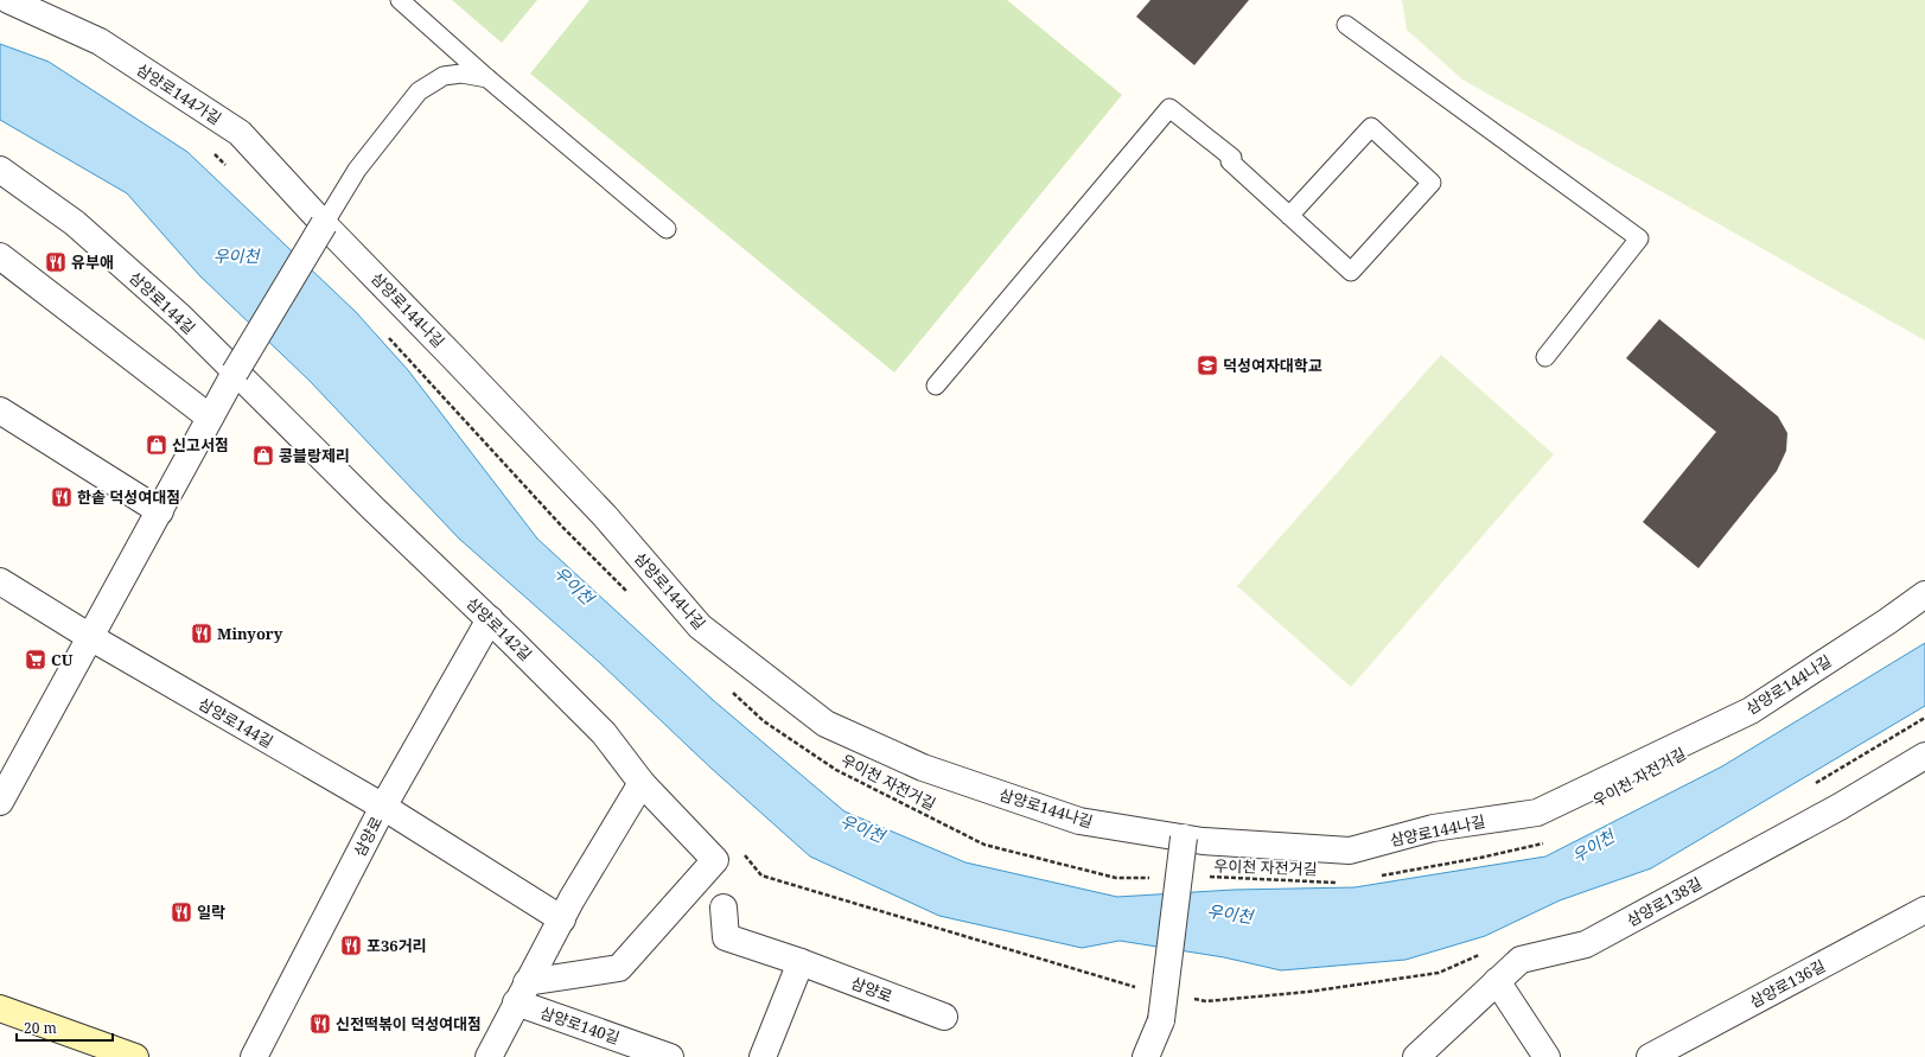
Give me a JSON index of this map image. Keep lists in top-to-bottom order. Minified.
{"streets":{"street":["삼양로144가길","삼양로144길","삼양로144나길","삼양로142길","삼양로","삼양로138길","삼양로136길","삼양로140길"],"path":["우이천 자전거길"]},"crossings":[["삼양로144가길","삼양로144나길"],["삼양로144길","삼양로142길"],["삼양로144길","삼양로"],["삼양로142길","삼양로"],["삼양로142길","삼양로140길"]],"water":["우이천"],"places":{"restaurant":["유부애","한솥 덕성여대점","Minyory","일락","포36거리","신전떡볶이 덕성여대점"],"school or university":["덕성여자대학교"],"shop":["신고서점","콩블랑제리"],"supermarket":["CU"]},"scale_bar":"20 m"}
